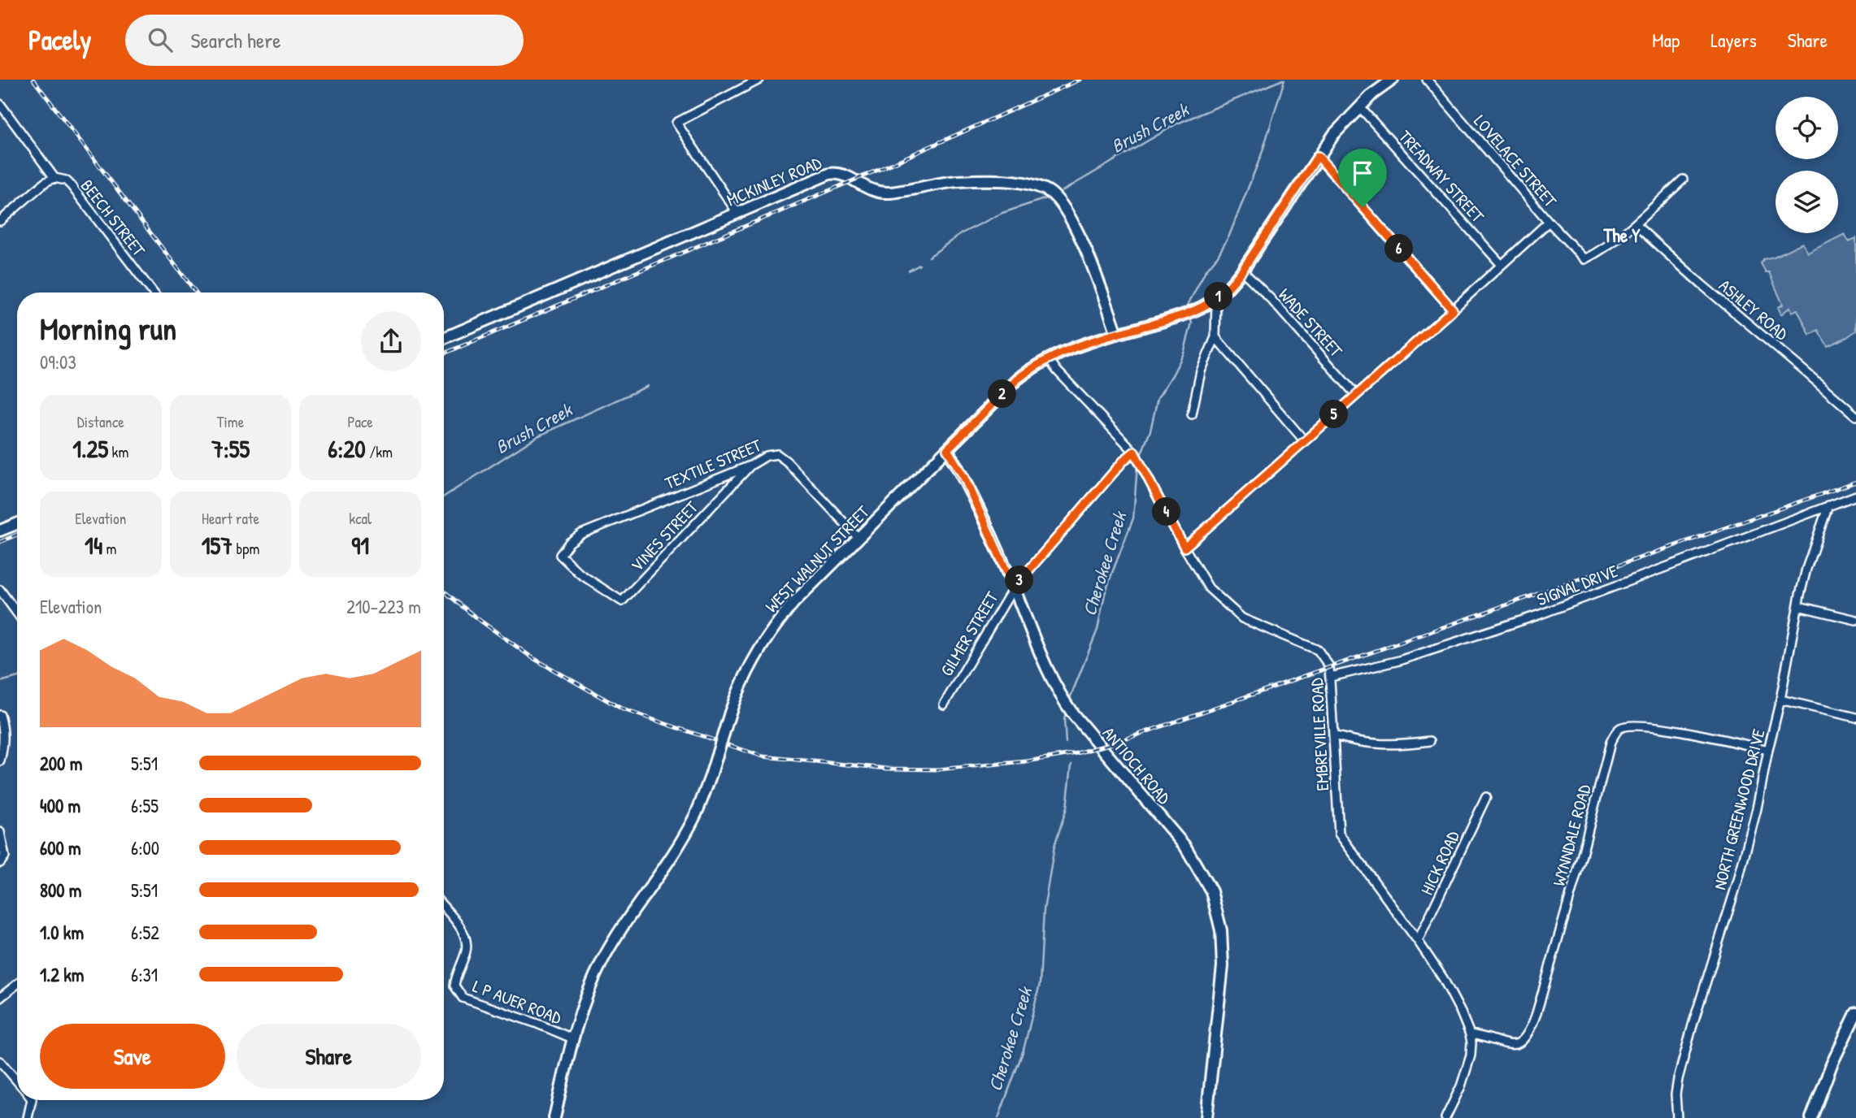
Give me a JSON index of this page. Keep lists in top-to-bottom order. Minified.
{"streets":{"street":["LOVELACE STREET","TREADWAY STREET","MCKINLEY ROAD","BEECH STREET","ASHLEY ROAD","WADE STREET","TEXTILE STREET","VINES STREET","WEST WALNUT STREET","SIGNAL DRIVE","GILMER STREET","EMBREVILLE ROAD","ANTIOCH ROAD","NORTH GREENWOOD DRIVE","WYNNDALE ROAD","HICK ROAD","L P AUER ROAD"]},"crossings":[["LOVELACE STREET","ASHLEY ROAD"],["TREADWAY STREET","WEST WALNUT STREET"],["MCKINLEY ROAD","WEST WALNUT STREET"],["WADE STREET","WEST WALNUT STREET"],["TEXTILE STREET","VINES STREET"],["TEXTILE STREET","WEST WALNUT STREET"],["WEST WALNUT STREET","EMBREVILLE ROAD"],["WEST WALNUT STREET","ANTIOCH ROAD"],["WEST WALNUT STREET","L P AUER ROAD"],["SIGNAL DRIVE","EMBREVILLE ROAD"],["SIGNAL DRIVE","NORTH GREENWOOD DRIVE"],["GILMER STREET","EMBREVILLE ROAD"],["GILMER STREET","ANTIOCH ROAD"],["EMBREVILLE ROAD","WYNNDALE ROAD"],["EMBREVILLE ROAD","HICK ROAD"],["NORTH GREENWOOD DRIVE","WYNNDALE ROAD"]],"districts":["The Y"],"water":["Brush Creek","Cherokee Creek"],"page":{"header":"Pacely","search":"Search here","nav":["Map","Layers","Share"],"pins":["6","1","2","5","4","3"],"heading":["Morning run","09:03"],"stats":[["Distance","1.25 km"],["Time","7:55"],["Pace","6:20 /km"],["Elevation","14 m"],["Heart rate","157 bpm"],["kcal","91"]],"chart":["Elevation","210–223 m"],"list":[{"name":"200 m","note":"5:51"},{"name":"400 m","note":"6:55"},{"name":"600 m","note":"6:00"},{"name":"800 m","note":"5:51"},{"name":"1.0 km","note":"6:52"},{"name":"1.2 km","note":"6:31"}],"buttons":["Save","Share"]}}
